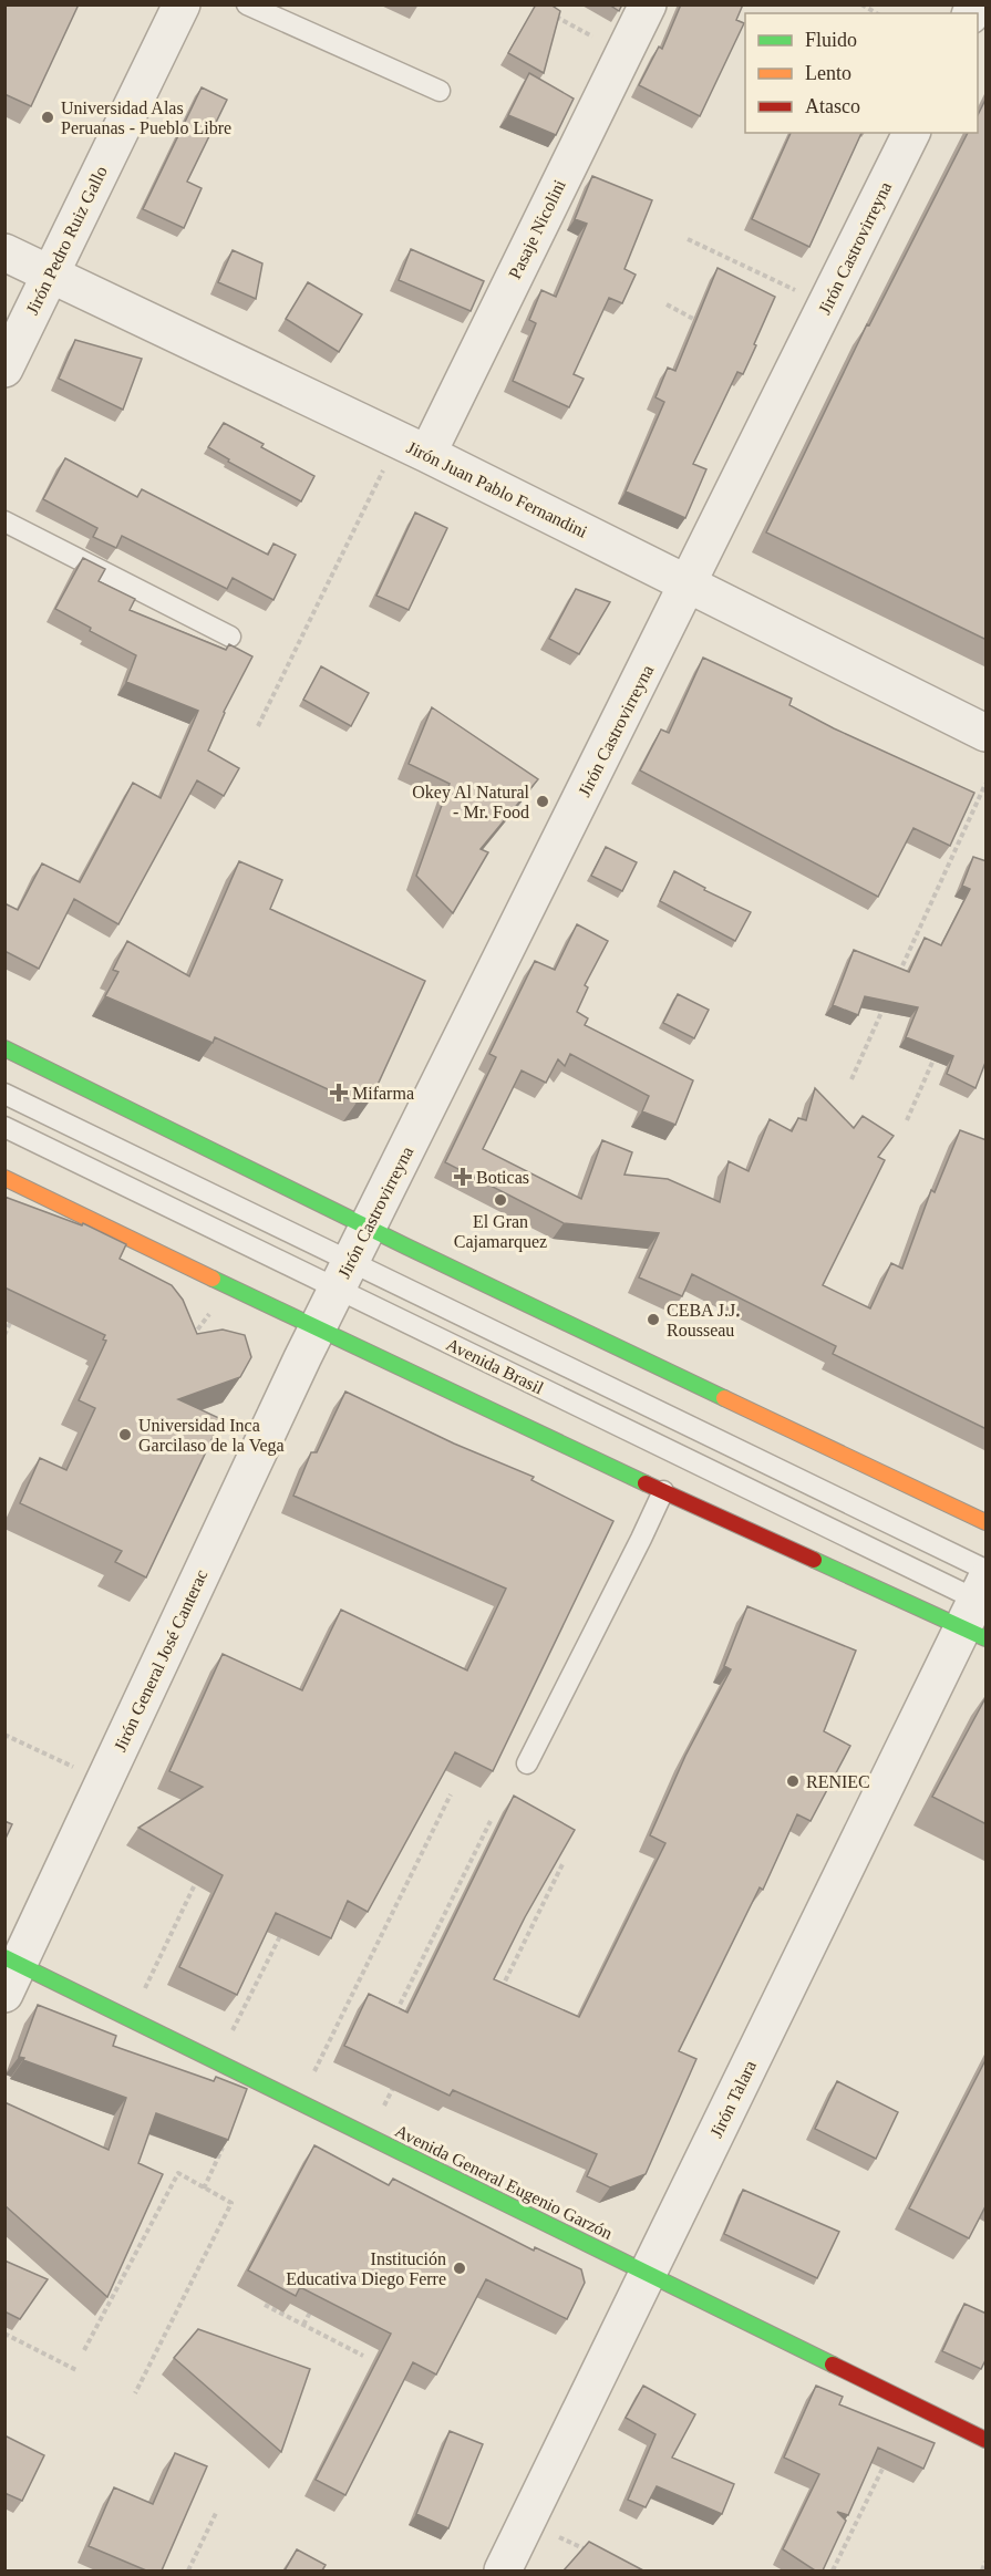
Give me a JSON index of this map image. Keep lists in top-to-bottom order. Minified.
{"streets":{"main road":["Avenida General Eugenio Garzón"],"street":["Pasaje Nicolini","Jirón Pedro Ruiz Gallo","Jirón Castrovirreyna","Jirón Juan Pablo Fernandini","Jirón General José Canterac","Jirón Talara"],"lane":["Avenida Brasil"]},"crossings":[["Pasaje Nicolini","Jirón Juan Pablo Fernandini"],["Jirón Pedro Ruiz Gallo","Jirón Juan Pablo Fernandini"],["Jirón Castrovirreyna","Jirón Juan Pablo Fernandini"],["Jirón Castrovirreyna","Avenida Brasil"],["Jirón Castrovirreyna","Jirón General José Canterac"],["Avenida Brasil","Jirón Talara"],["Jirón General José Canterac","Avenida General Eugenio Garzón"],["Jirón Talara","Avenida General Eugenio Garzón"]],"places":{"other":["Universidad Alas Peruanas - Pueblo Libre","Okey Al Natural - Mr. Food","El Gran Cajamarquez","CEBA J.J. Rousseau","Universidad Inca Garcilaso de la Vega","RENIEC","Institución Educativa Diego Ferre"],"health":["Mifarma","Boticas"]},"legend":["Fluido","Lento","Atasco"]}
